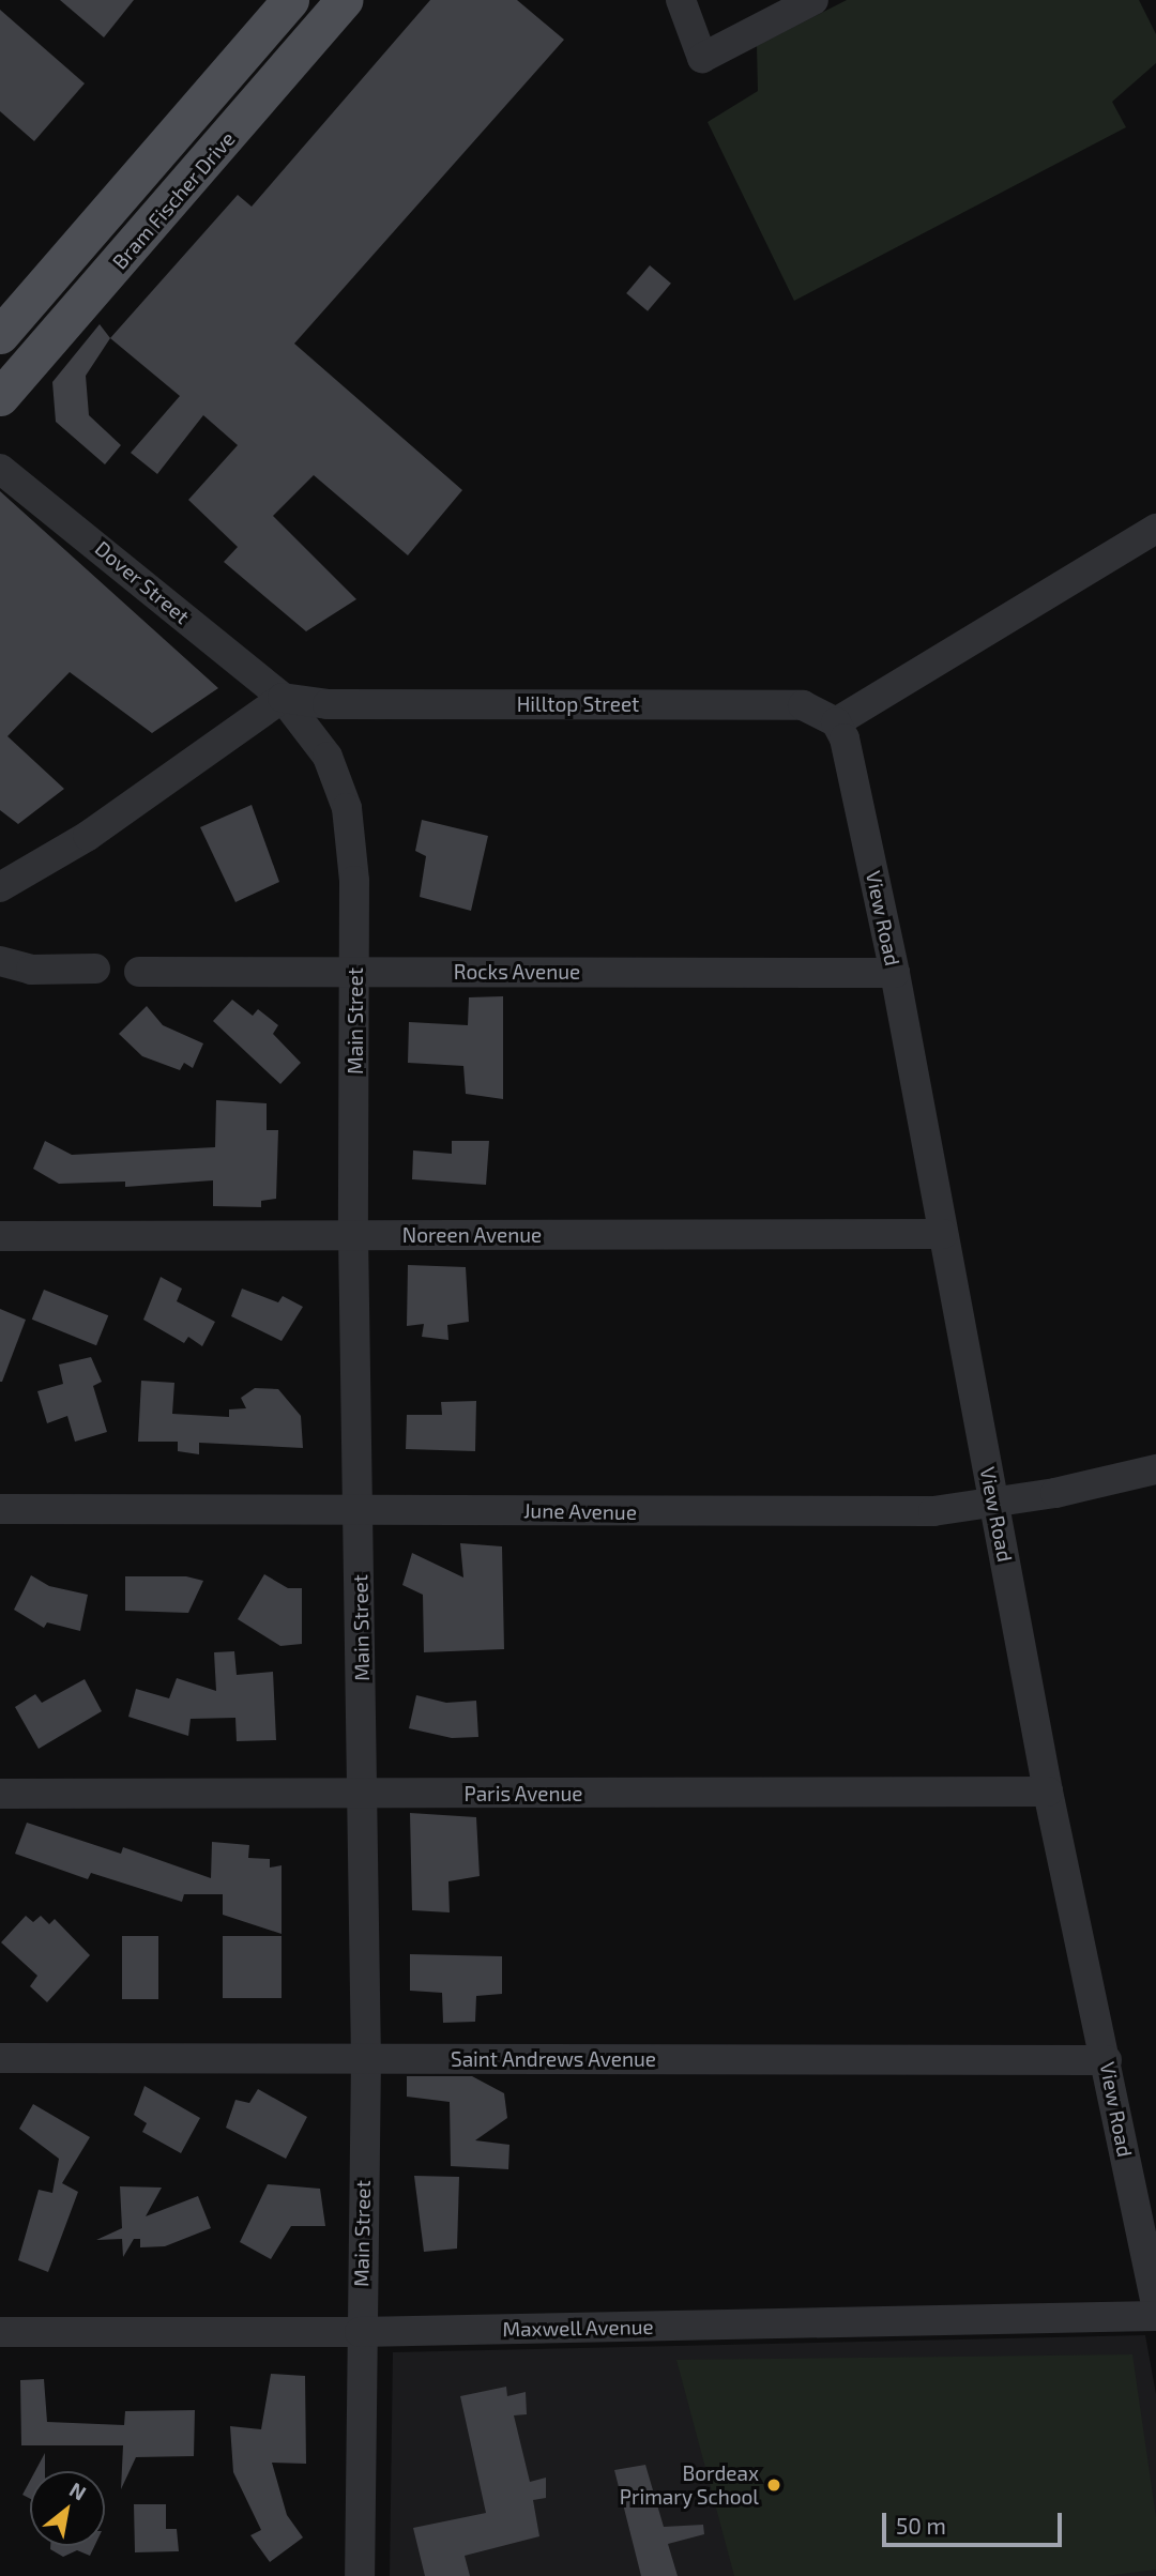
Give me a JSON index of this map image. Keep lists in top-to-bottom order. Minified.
{"streets":{"main road":["Bram Fischer Drive"],"street":["Dover Street","Hilltop Street","View Road","Rocks Avenue","Main Street","Noreen Avenue","June Avenue","Paris Avenue","Saint Andrews Avenue","Maxwell Avenue"]},"crossings":[["Dover Street","Hilltop Street"],["Dover Street","Main Street"],["Hilltop Street","View Road"],["Hilltop Street","Main Street"],["View Road","Rocks Avenue"],["View Road","Noreen Avenue"],["View Road","June Avenue"],["View Road","Paris Avenue"],["View Road","Saint Andrews Avenue"],["Rocks Avenue","Main Street"],["Main Street","Noreen Avenue"],["Main Street","June Avenue"],["Main Street","Paris Avenue"],["Main Street","Saint Andrews Avenue"],["Main Street","Maxwell Avenue"]],"places":["Bordeax Primary School"],"scale_bar":"50 m","north":"top right"}
